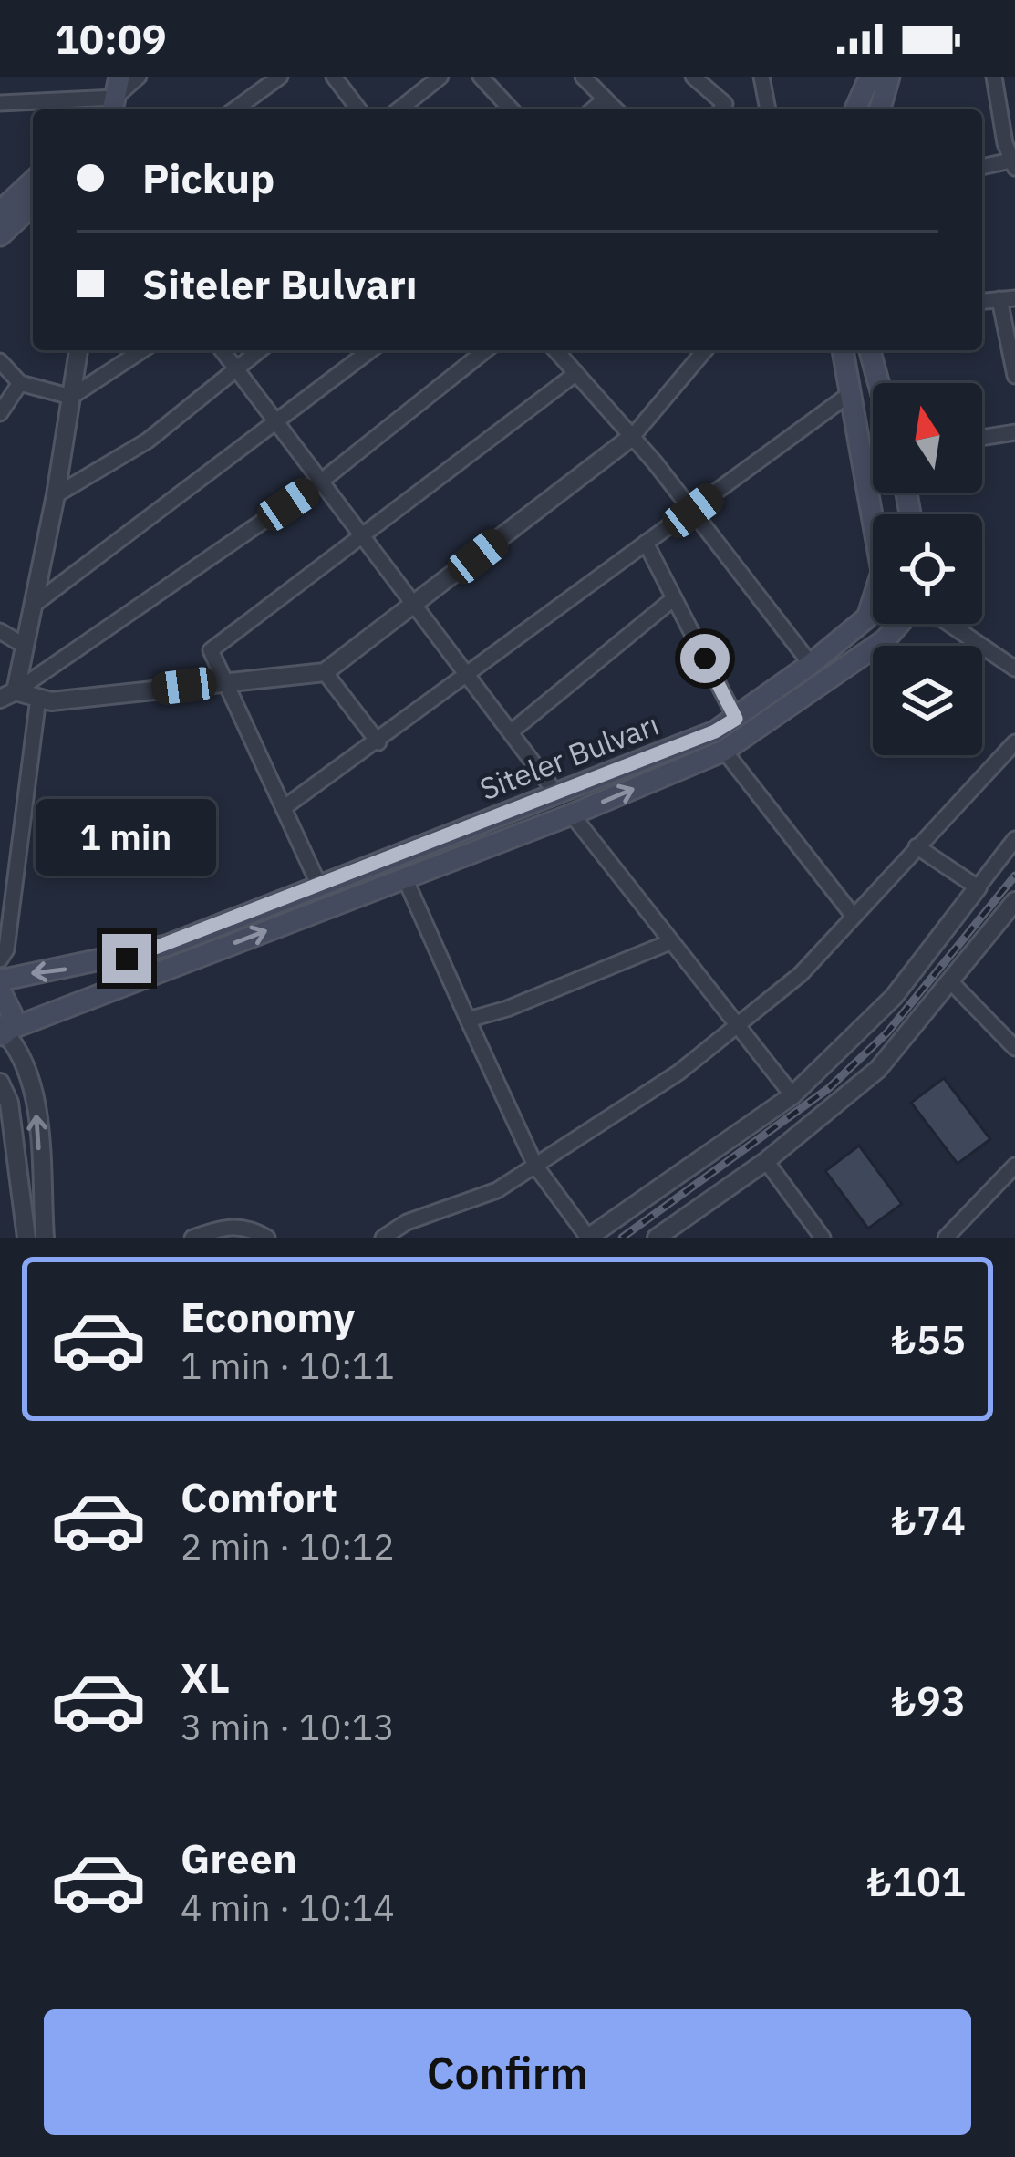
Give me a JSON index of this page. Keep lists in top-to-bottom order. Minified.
{"streets":{"main road":["Siteler Bulvarı"]},"north":"top","page":{"status":"10:09","banner":["Pickup","Siteler Bulvarı"],"bubble":"1 min","list":[{"name":"Economy","note":"1 min · 10:11","value":"₺55"},{"name":"Comfort","note":"2 min · 10:12","value":"₺74"},{"name":"XL","note":"3 min · 10:13","value":"₺93"},{"name":"Green","note":"4 min · 10:14","value":"₺101"}],"buttons":"Confirm"}}
